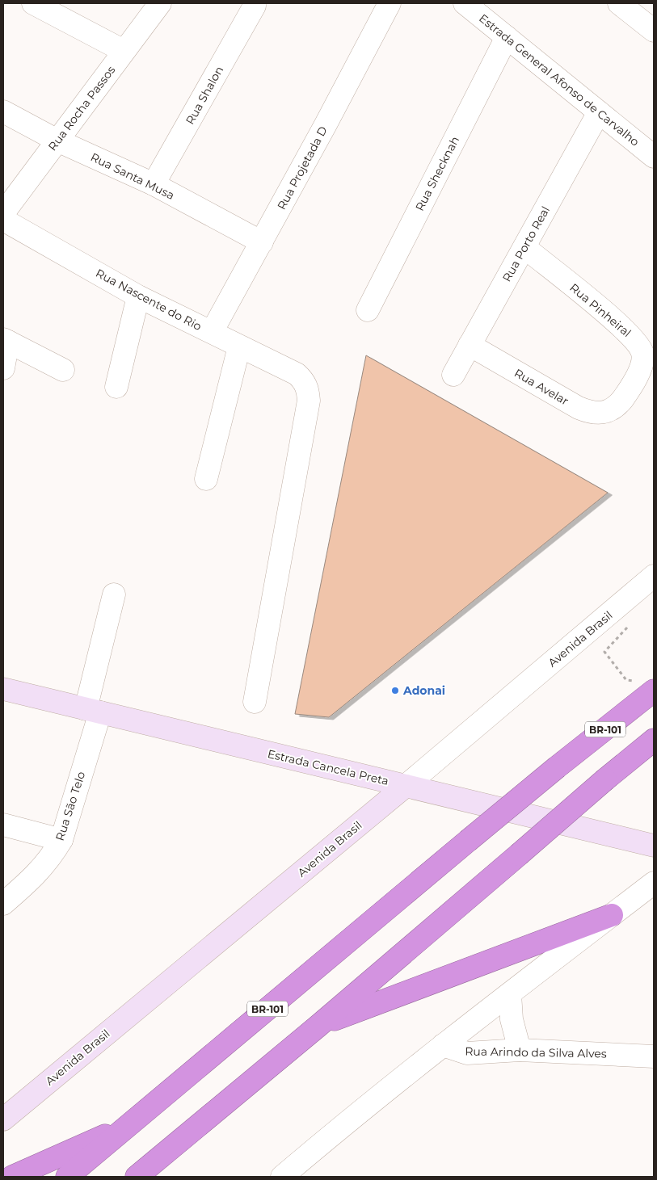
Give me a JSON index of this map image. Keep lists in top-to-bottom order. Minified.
{"streets":{"highway":["BR-101"],"street":["Estrada General Afonso de Carvalho","Rua Shalon","Rua Rocha Passos","Rua Projetada D","Rua Shecknah","Rua Santa Musa","Rua Porto Real","Rua Nascente do Rio","Rua Pinheiral","Rua Avelar","Avenida Brasil","Estrada Cancela Preta","Rua São Telo","Rua Arindo da Silva Alves"]},"crossings":[["Estrada General Afonso de Carvalho","Rua Shecknah"],["Estrada General Afonso de Carvalho","Rua Porto Real"],["Rua Shalon","Rua Santa Musa"],["Rua Rocha Passos","Rua Santa Musa"],["Rua Projetada D","Rua Santa Musa"],["Rua Projetada D","Rua Nascente do Rio"],["Rua Porto Real","Rua Pinheiral"],["Rua Porto Real","Rua Avelar"],["Rua Pinheiral","Rua Avelar"],["Avenida Brasil","Estrada Cancela Preta"],["Estrada Cancela Preta","Rua São Telo"]],"places":["Adonai"]}
